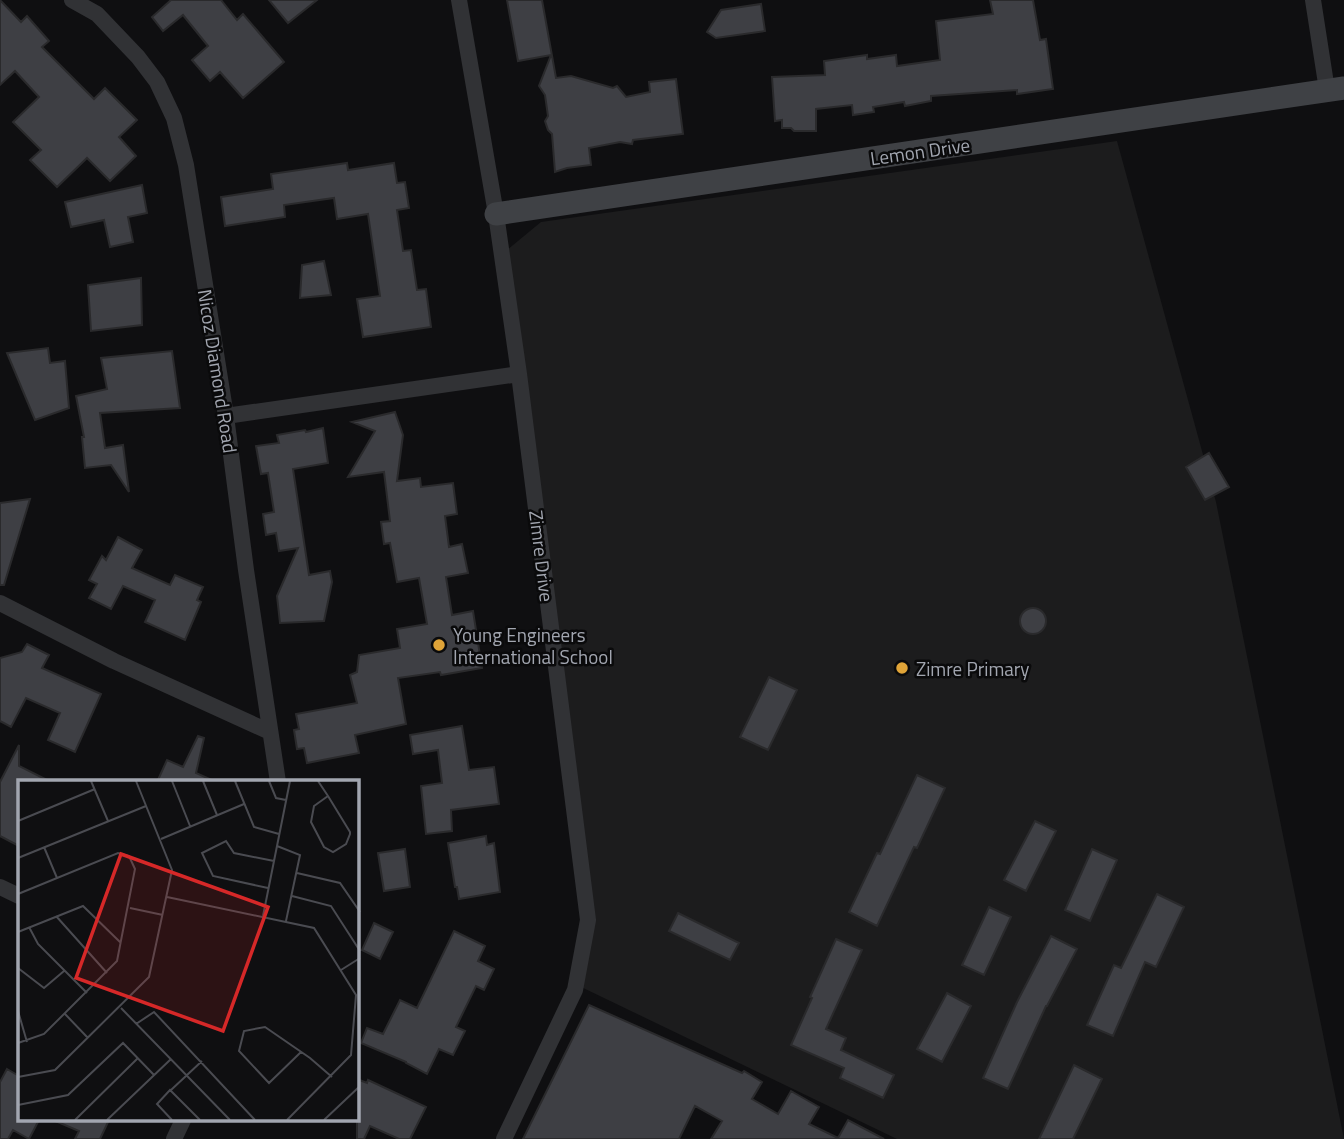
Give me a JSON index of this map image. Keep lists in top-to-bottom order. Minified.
{"streets":{"street":["Lemon Drive","Nicoz Diamond Road","Zimre Drive"]},"crossings":[["Lemon Drive","Zimre Drive"]],"places":["Young Engineers International School","Zimre Primary"]}
